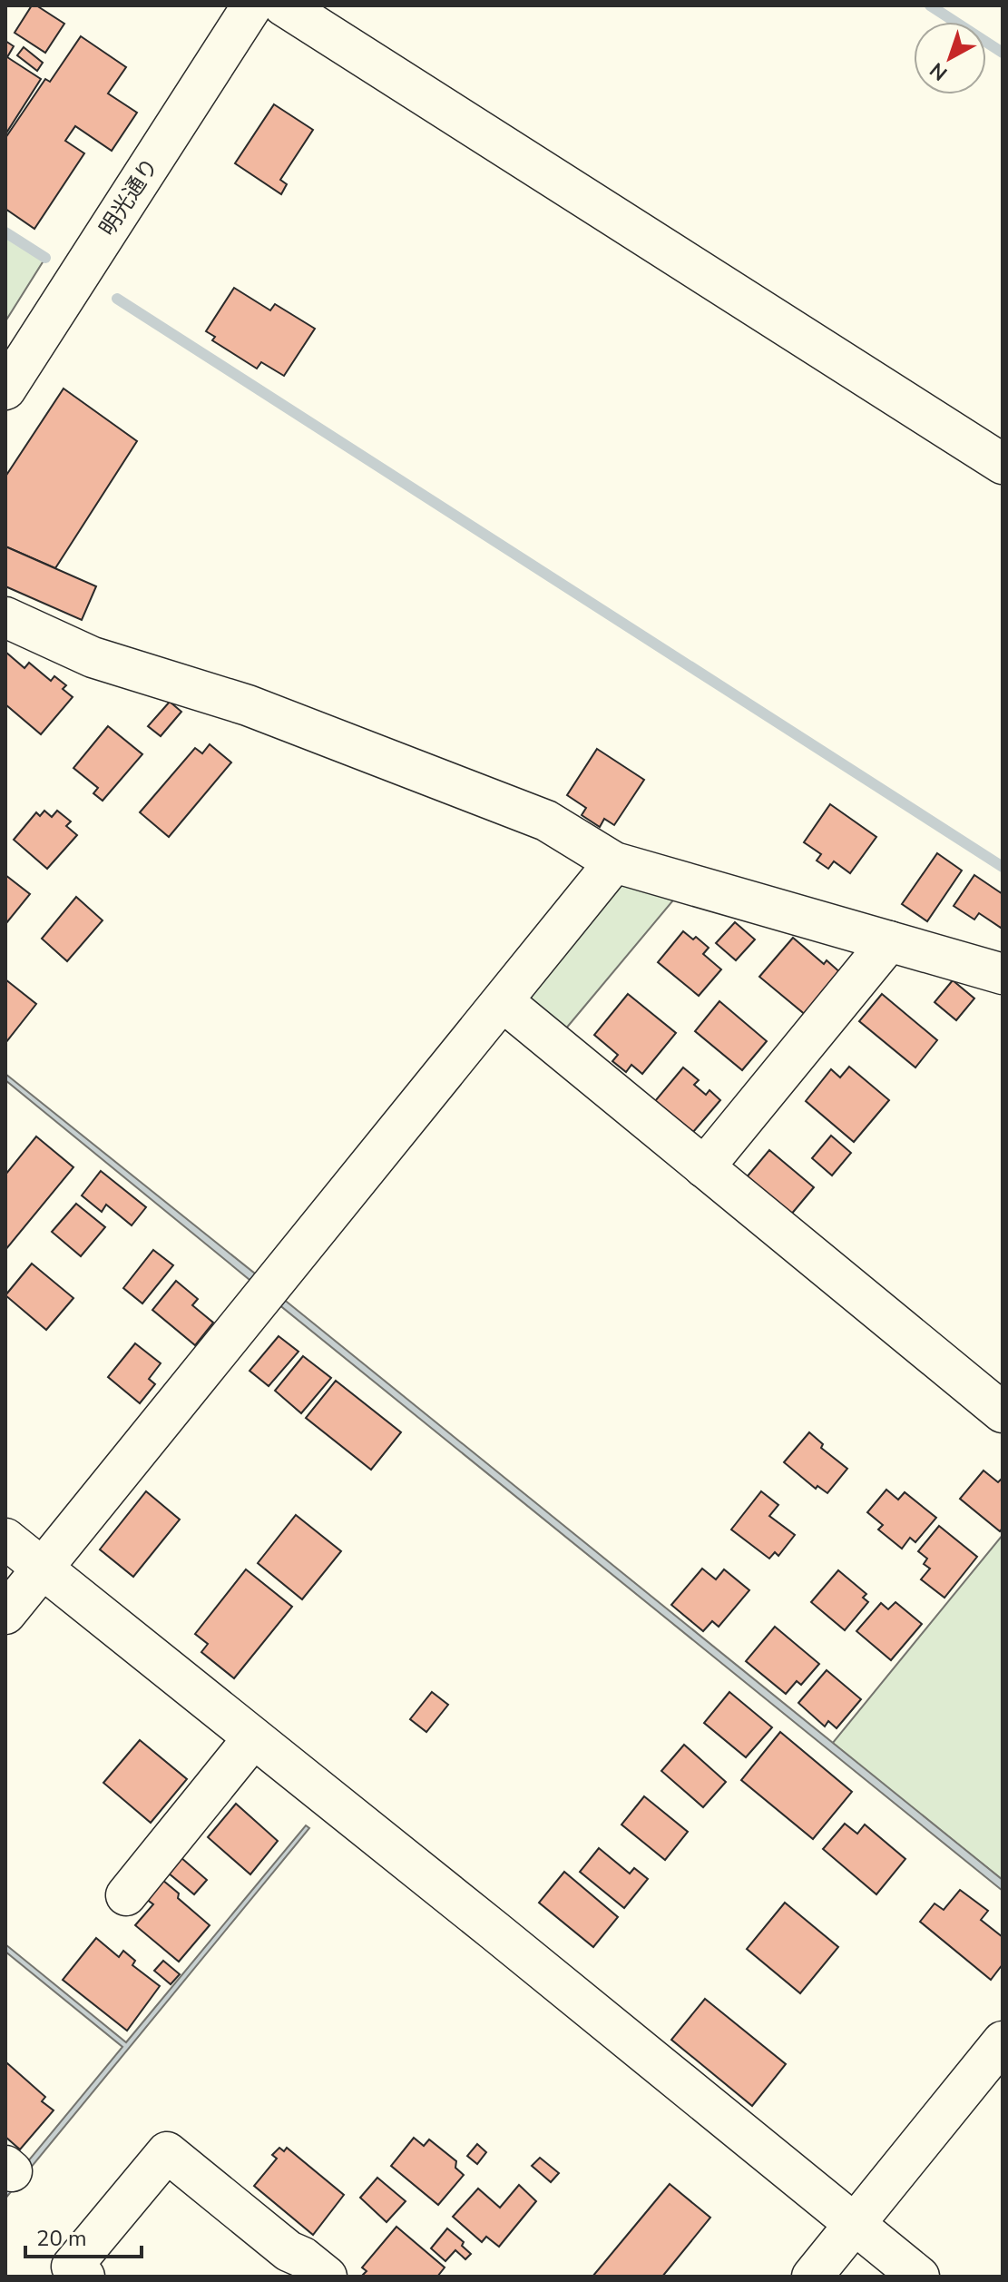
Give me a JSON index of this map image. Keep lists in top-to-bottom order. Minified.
{"streets":{"street":["明光通り"]},"scale_bar":"20 m","north":"bottom left"}
